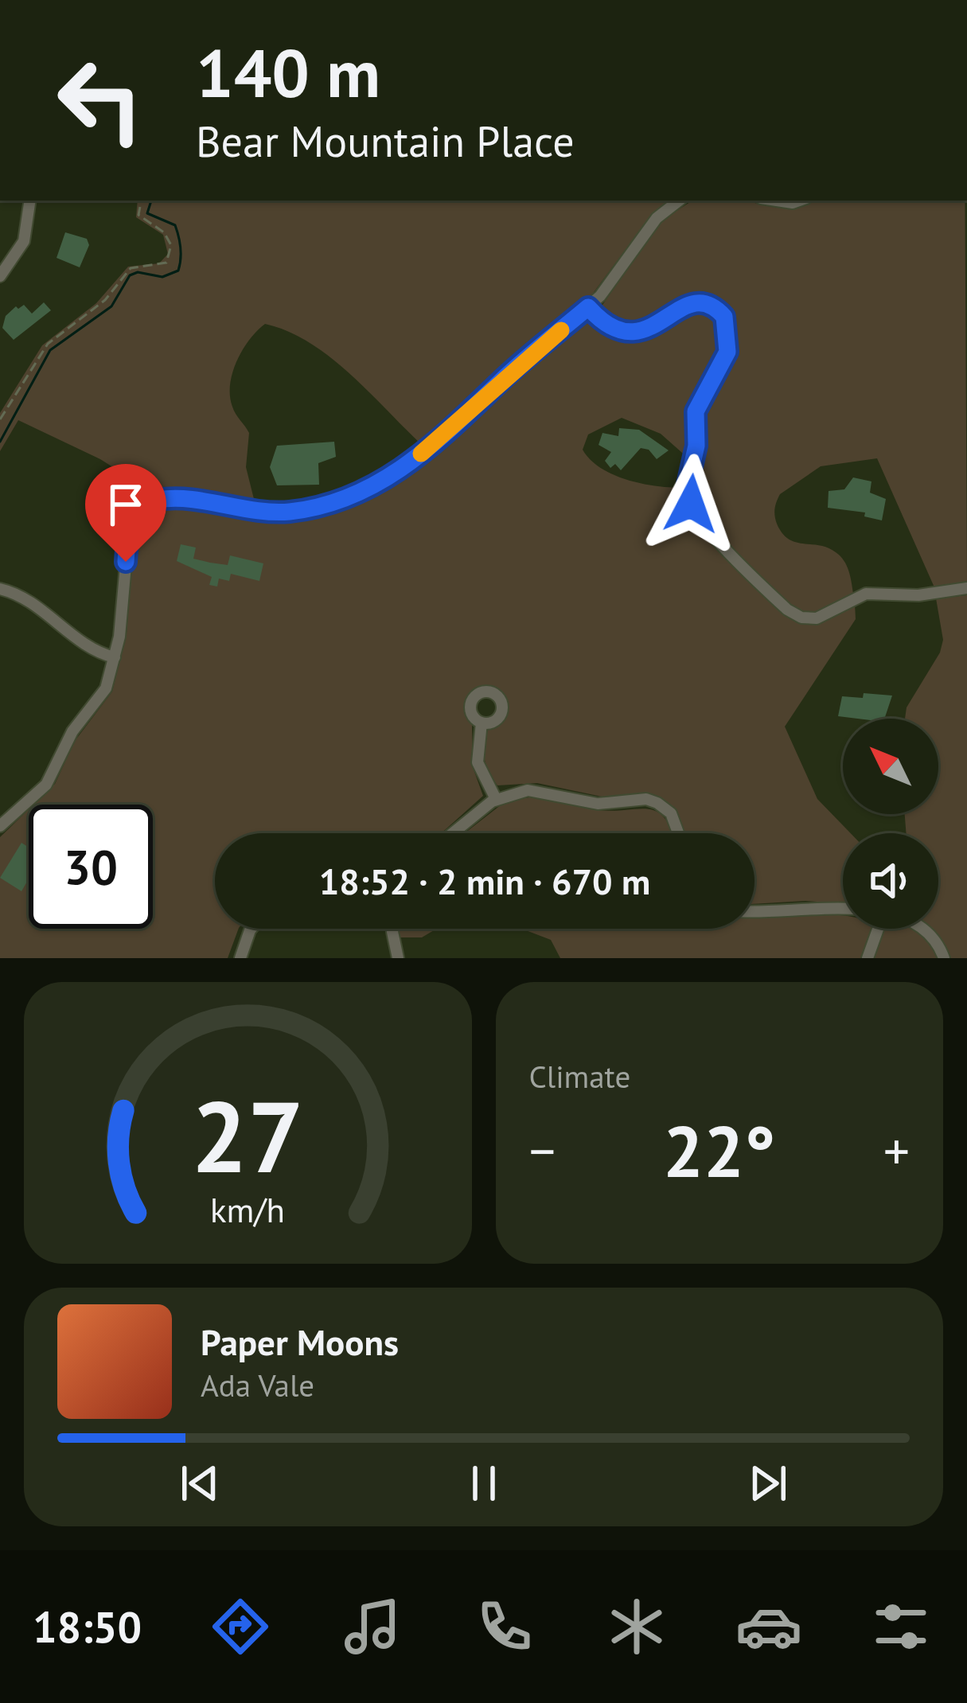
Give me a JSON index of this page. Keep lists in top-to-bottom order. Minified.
{"north":"top left","page":{"turn":["140 m","Bear Mountain Place"],"limit":"30","trip":"18:52 · 2 min · 670 m","tile":"Climate","heat":["−","22°","+"],"song":["Paper Moons","Ada Vale"],"tabs":"18:50","gauge":["27","km/h"]}}
